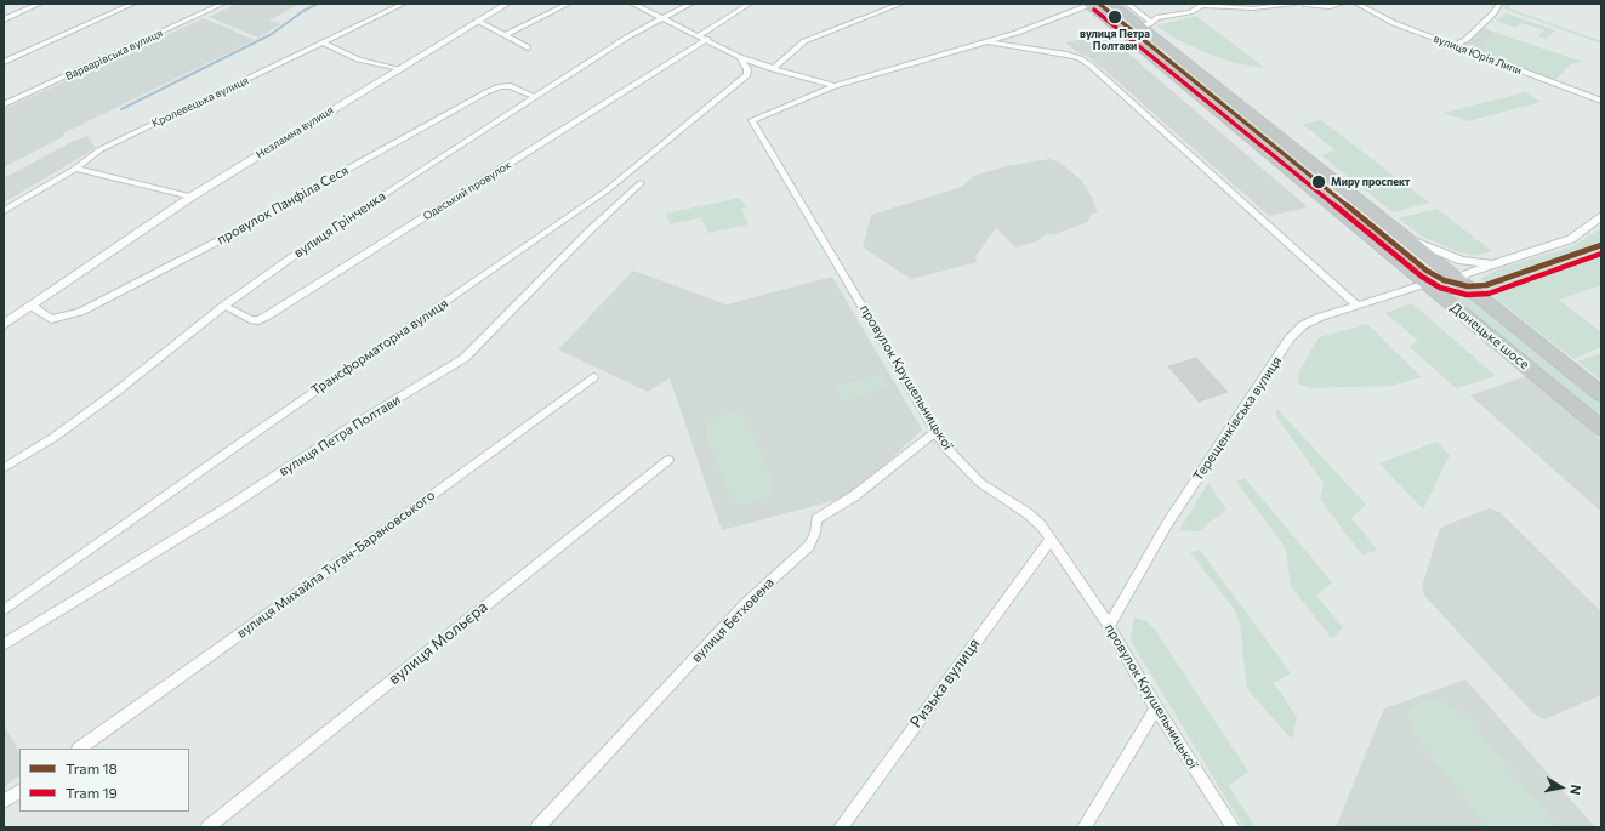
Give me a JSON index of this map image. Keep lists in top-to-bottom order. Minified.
{"streets":{"highway":["Донецьке шосе"],"street":["Варварівська вулиця","вулиця Юрія Липи","Кролевецька вулиця","Незламна вулиця","Одеський провулок","провулок Панфіла Сеся","вулиця Грінченка","Трансформаторна вулиця","провулок Крушельницької","Терещенківська вулиця","вулиця Петра Полтави","вулиця Михайла Туган-Барановського","вулиця Бетховена","вулиця Мольєра","Ризька вулиця"]},"crossings":[["Незламна вулиця","провулок Панфіла Сеся"],["Одеський провулок","вулиця Грінченка"],["провулок Панфіла Сеся","вулиця Грінченка"],["Донецьке шосе","Терещенківська вулиця"],["провулок Крушельницької","Терещенківська вулиця"],["провулок Крушельницької","вулиця Бетховена"],["провулок Крушельницької","Ризька вулиця"]],"places":["вулиця Петра Полтави","Миру проспект"],"lines":["tram line 18","tram line 19"],"legend":["Tram 18","Tram 19"],"north":"right"}
